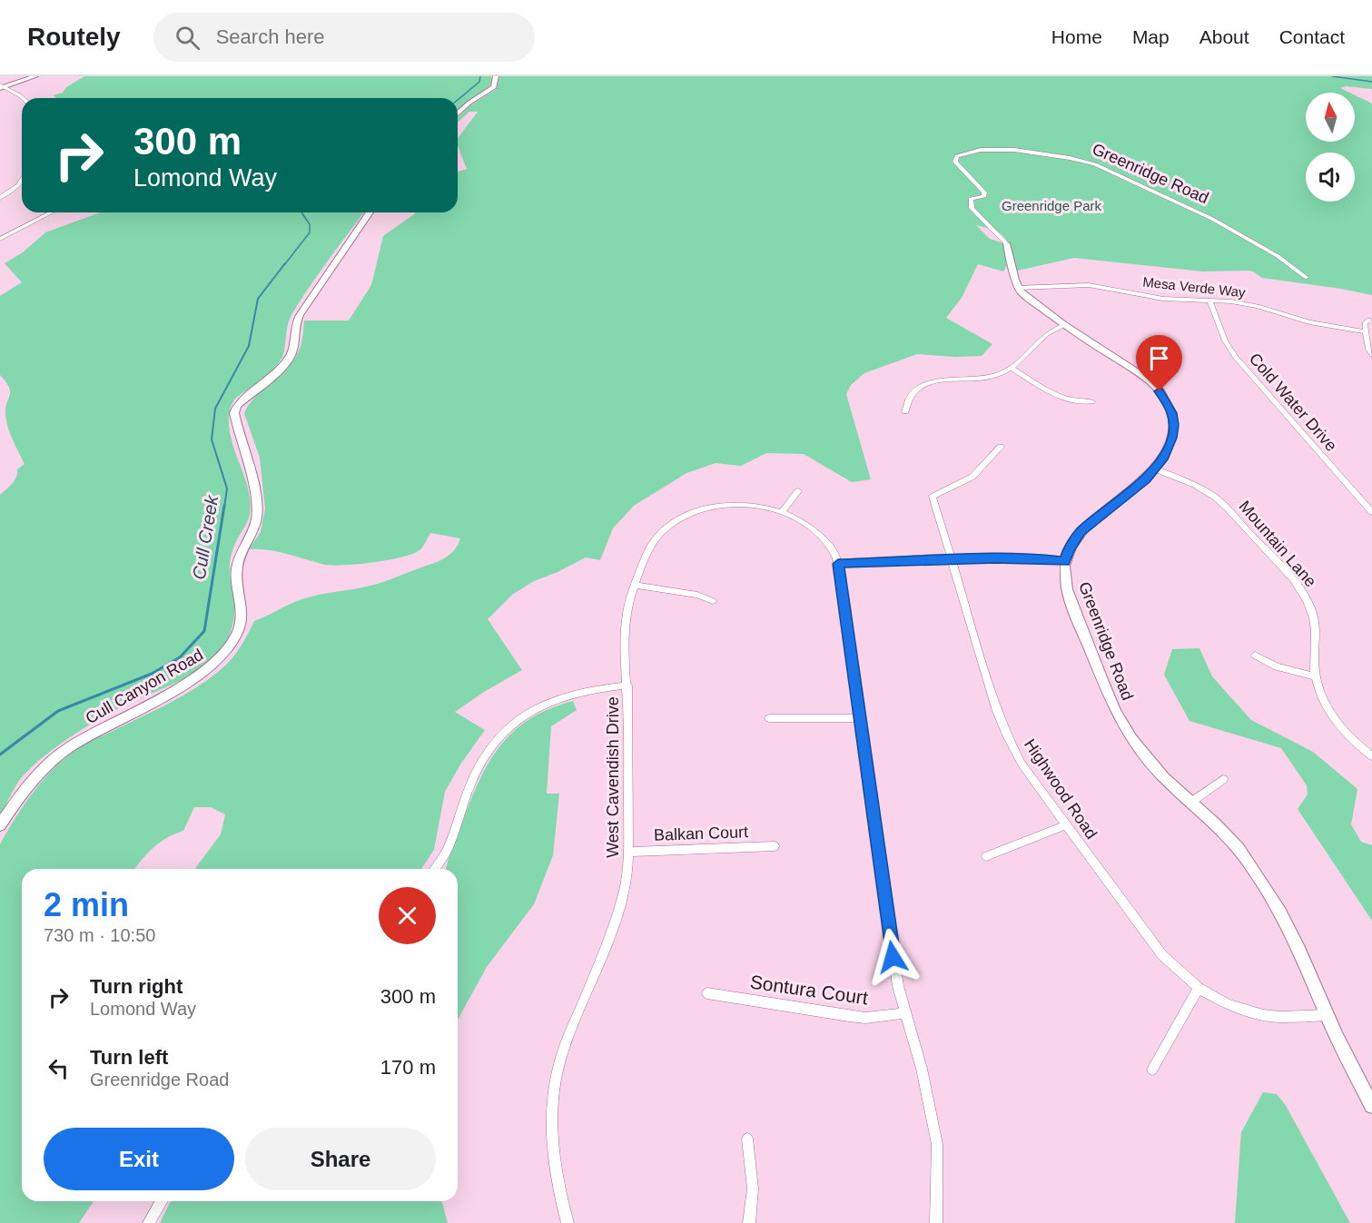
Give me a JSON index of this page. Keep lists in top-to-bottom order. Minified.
{"streets":{"street":["Greenridge Road","Mesa Verde Way","Cold Water Drive","Mountain Lane","Cull Canyon Road","West Cavendish Drive","Highwood Road","Balkan Court","Sontura Court"]},"crossings":[["Greenridge Road","Mesa Verde Way"],["Greenridge Road","Mountain Lane"],["Greenridge Road","Highwood Road"],["Mesa Verde Way","Cold Water Drive"],["West Cavendish Drive","Balkan Court"]],"water":["Cull Creek"],"parks":["Greenridge Park"],"north":"top","page":{"header":"Routely","search":"Search here","nav":["Home","Map","About","Contact"],"turn":["300 m","Lomond Way"],"heading":["2 min","730 m · 10:50"],"list":[{"name":"Turn right","note":"Lomond Way","value":"300 m"},{"name":"Turn left","note":"Greenridge Road","value":"170 m"}],"buttons":["Exit","Share"]}}
